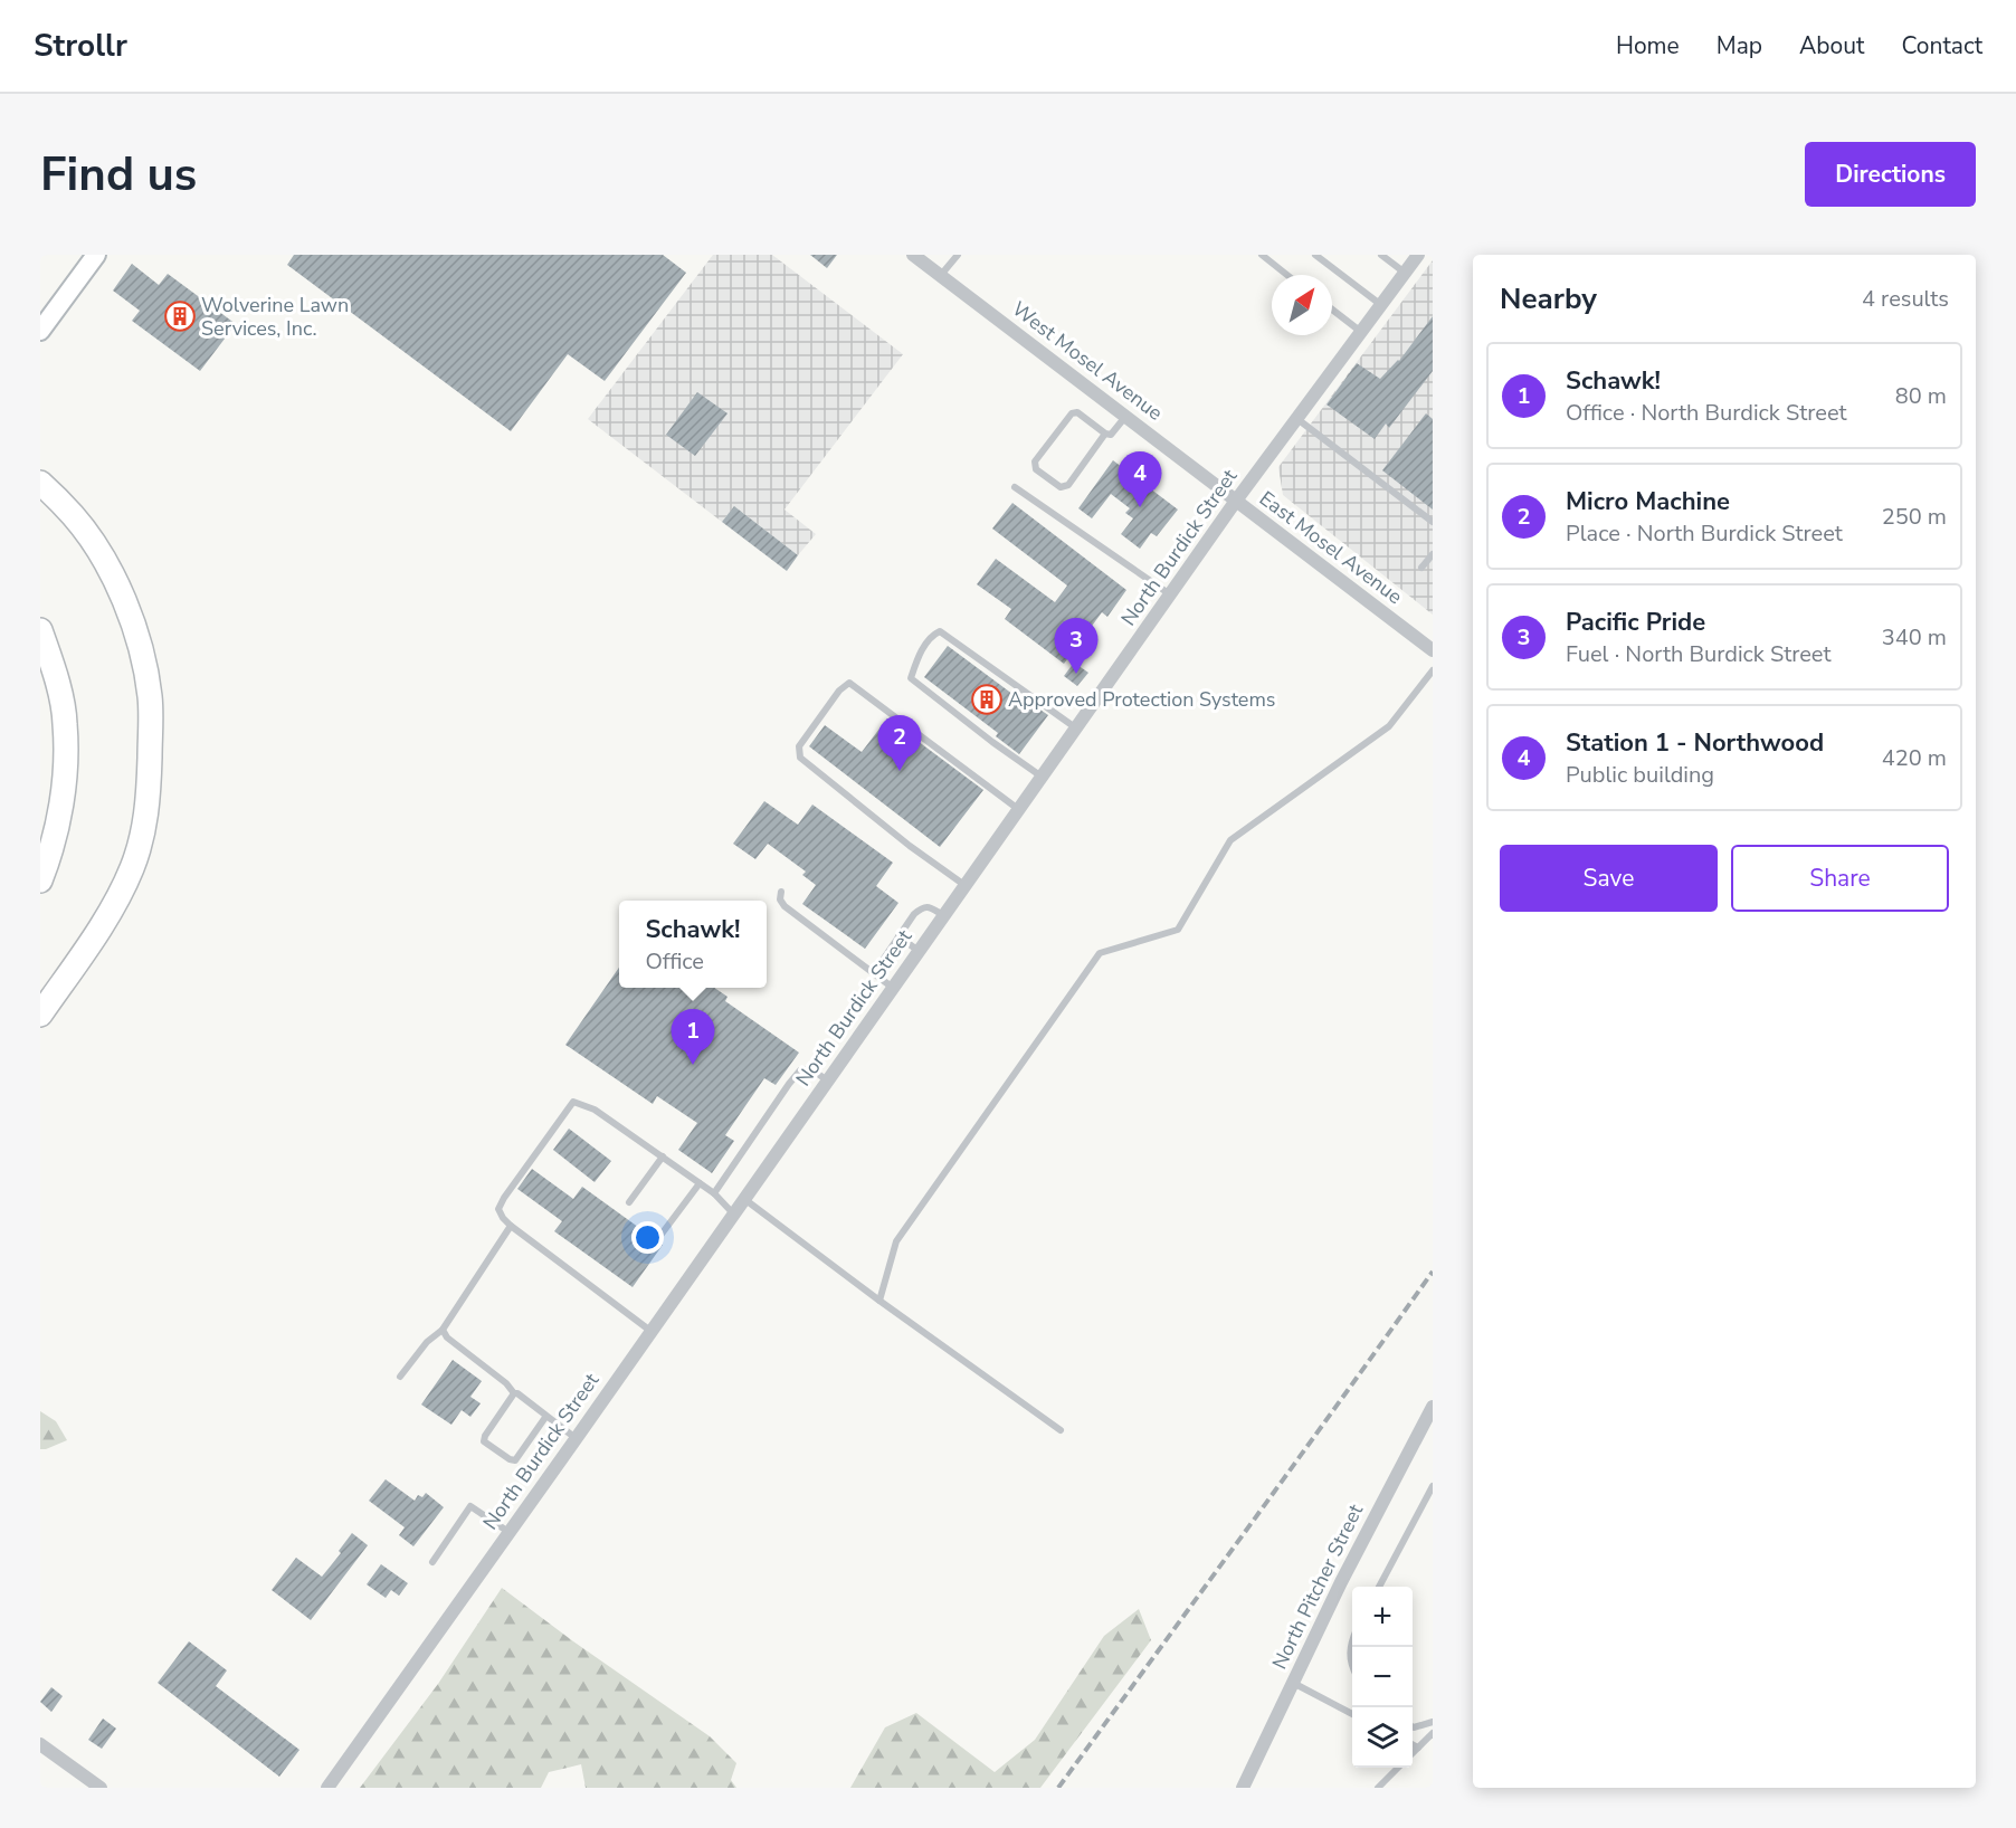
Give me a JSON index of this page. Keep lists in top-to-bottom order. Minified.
{"streets":{"street":["West Mosel Avenue","North Burdick Street","East Mosel Avenue","North Pitcher Street"]},"crossings":[["West Mosel Avenue","North Burdick Street"],["West Mosel Avenue","East Mosel Avenue"],["North Burdick Street","East Mosel Avenue"]],"places":{"building":["Wolverine Lawn Services, Inc.","Approved Protection Systems"]},"north":"top right","page":{"header":"Strollr","nav":["Home","Map","About","Contact"],"buttons":["Directions",["Save","Share"]],"title":"Find us","heading":["Nearby","4 results"],"list":[{"mark":"1","name":"Schawk!","note":"Office · North Burdick Street","value":"80 m"},{"mark":"2","name":"Micro Machine","note":"Place · North Burdick Street","value":"250 m"},{"mark":"3","name":"Pacific Pride","note":"Fuel · North Burdick Street","value":"340 m"},{"mark":"4","name":"Station 1 - Northwood","note":"Public building","value":"420 m"}],"pins":["4","3","2","1"],"popup":["Schawk!","Office"],"map_buttons":["+","−"]}}
